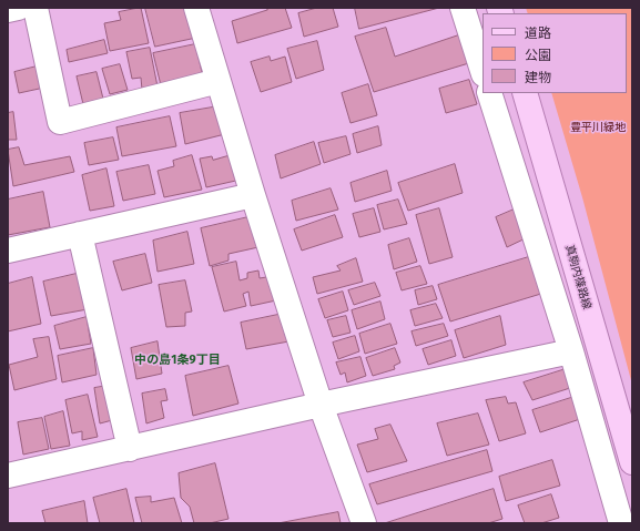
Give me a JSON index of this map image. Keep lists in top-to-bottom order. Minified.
{"streets":{"main road":["真駒内篠路線"]},"districts":["中の島1条9丁目"],"parks":["豊平川緑地"],"legend":["道路","公園","建物"]}
